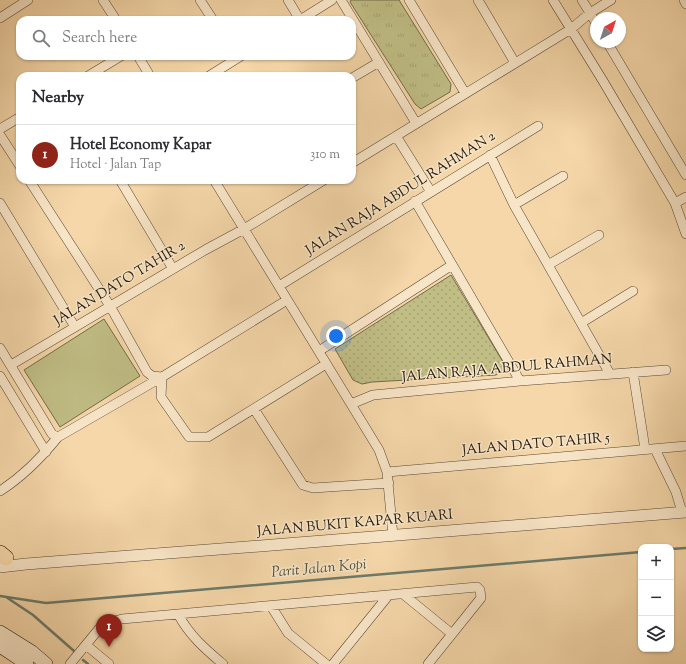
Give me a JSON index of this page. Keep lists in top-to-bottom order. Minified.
{"streets":{"street":["JALAN RAJA ABDUL RAHMAN 2","JALAN DATO TAHIR 2","JALAN RAJA ABDUL RAHMAN","JALAN DATO TAHIR 5","JALAN BUKIT KAPAR KUARI"]},"water":["Parit Jalan Kopi"],"north":"top right","page":{"search":"Search here","heading":"Nearby","list":[{"mark":"1","name":"Hotel Economy Kapar","note":"Hotel · Jalan Tap","value":"310 m"}],"map_buttons":["+","−"],"pins":"1"}}
